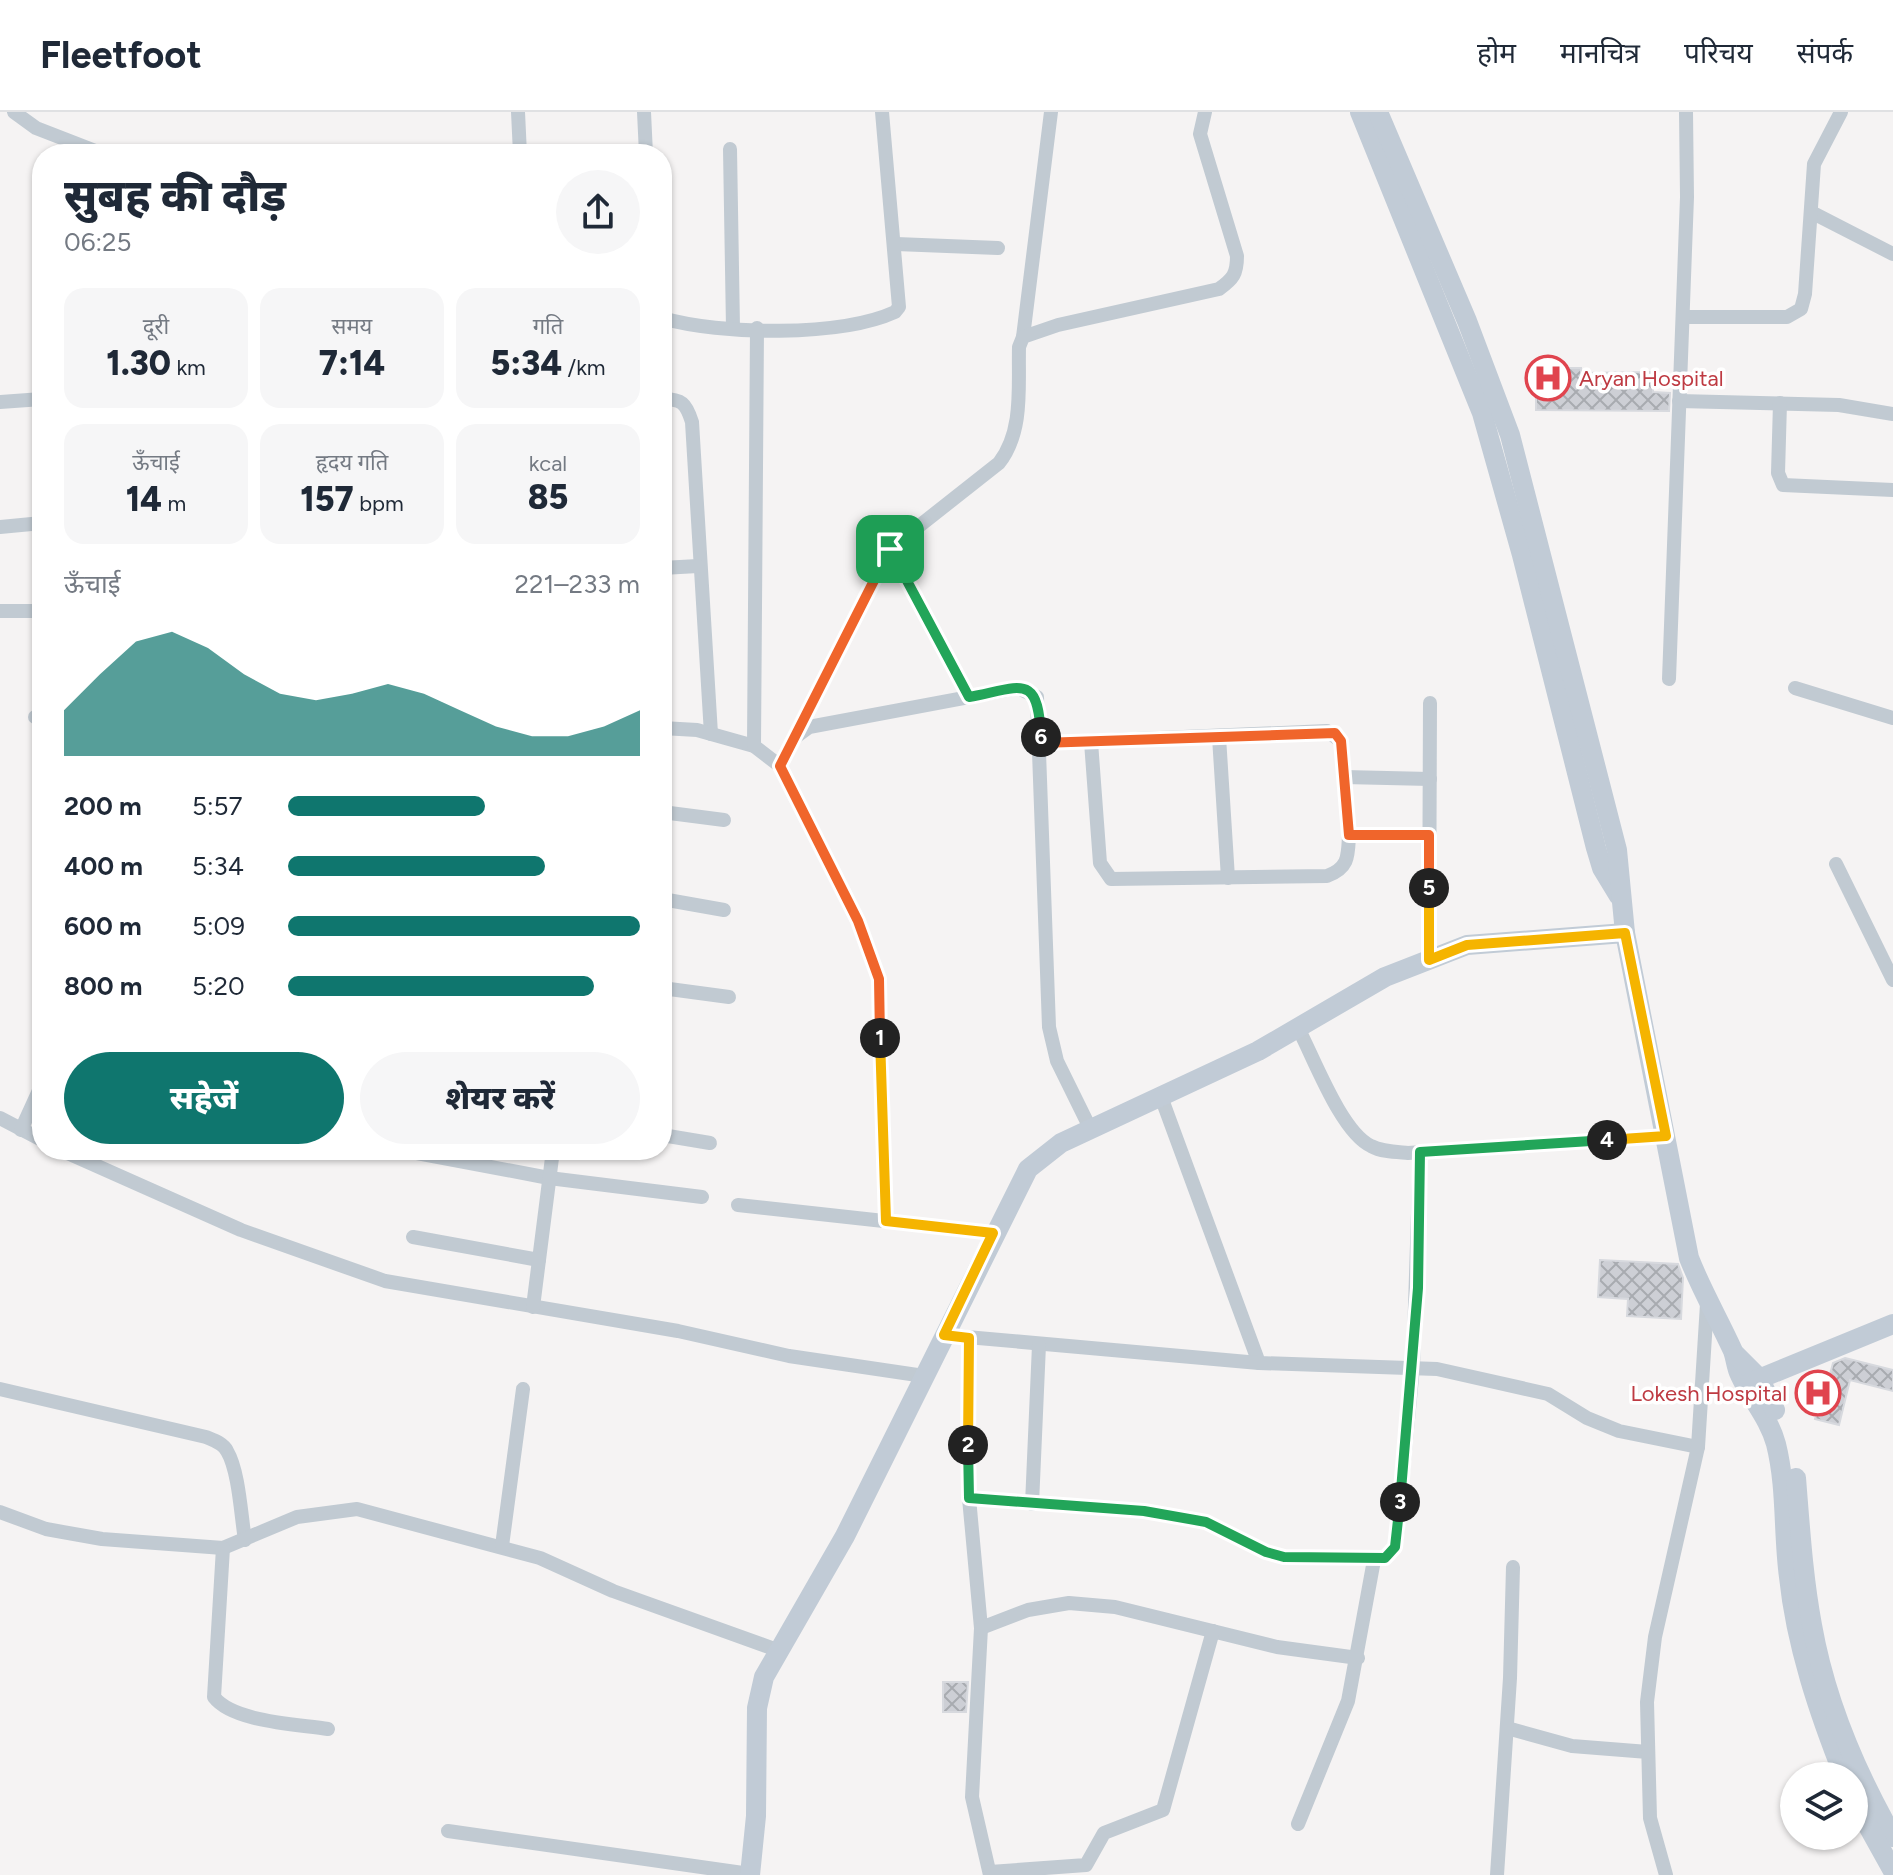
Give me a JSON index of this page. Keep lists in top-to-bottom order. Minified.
{"places":{"hospital":["Aryan Hospital","Lokesh Hospital"]},"page":{"header":"Fleetfoot","nav":["होम","मानचित्र","परिचय","संपर्क"],"heading":["सुबह की दौड़","06:25"],"stats":[["दूरी","1.30 km"],["समय","7:14"],["गति","5:34 /km"],["ऊँचाई","14 m"],["हृदय गति","157 bpm"],["kcal","85"]],"chart":["ऊँचाई","221–233 m"],"pins":["6","5","1","4","2","3"],"list":[{"name":"200 m","note":"5:57"},{"name":"400 m","note":"5:34"},{"name":"600 m","note":"5:09"},{"name":"800 m","note":"5:20"}],"buttons":["सहेजें","शेयर करें"]}}
